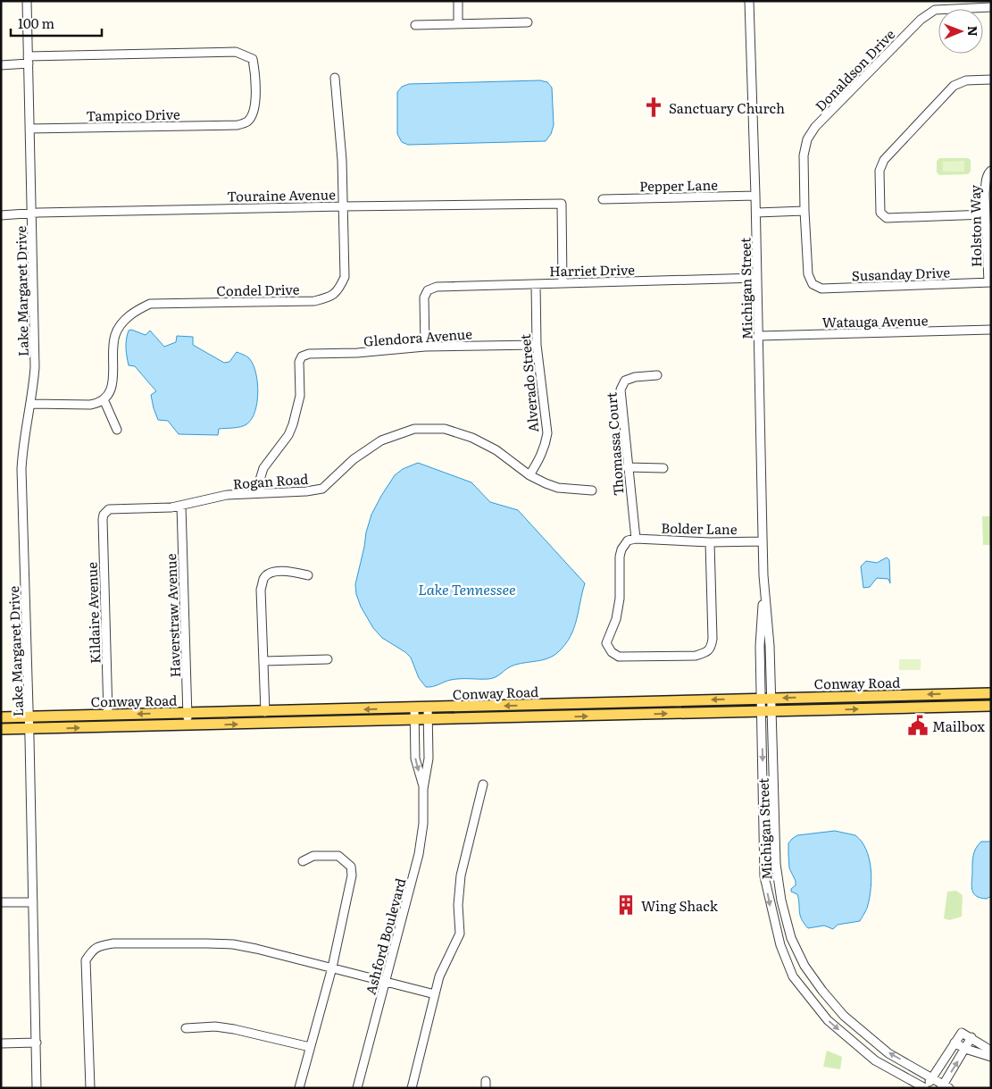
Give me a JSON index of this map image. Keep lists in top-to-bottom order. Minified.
{"streets":{"main road":["Conway Road"],"street":["Donaldson Drive","Tampico Drive","Pepper Lane","Touraine Avenue","Holston Way","Harriet Drive","Susanday Drive","Michigan Street","Condel Drive","Lake Margaret Drive","Watauga Avenue","Glendora Avenue","Alverado Street","Thomassa Court","Rogan Road","Bolder Lane","Kildaire Avenue","Haverstraw Avenue","Ashford Boulevard"]},"crossings":[["Donaldson Drive","Susanday Drive"],["Tampico Drive","Lake Margaret Drive"],["Pepper Lane","Michigan Street"],["Touraine Avenue","Harriet Drive"],["Touraine Avenue","Condel Drive"],["Touraine Avenue","Lake Margaret Drive"],["Holston Way","Susanday Drive"],["Harriet Drive","Michigan Street"],["Harriet Drive","Glendora Avenue"],["Harriet Drive","Alverado Street"],["Michigan Street","Watauga Avenue"],["Michigan Street","Bolder Lane"],["Michigan Street","Conway Road"],["Lake Margaret Drive","Conway Road"],["Glendora Avenue","Alverado Street"],["Glendora Avenue","Rogan Road"],["Alverado Street","Rogan Road"],["Thomassa Court","Bolder Lane"],["Rogan Road","Kildaire Avenue"],["Rogan Road","Haverstraw Avenue"],["Kildaire Avenue","Conway Road"],["Haverstraw Avenue","Conway Road"],["Conway Road","Ashford Boulevard"]],"water":["Lake Tennessee"],"places":{"church":["Sanctuary Church"],"public building":["Mailbox"],"building":["Wing Shack"]},"scale_bar":"100 m","north":"right"}
